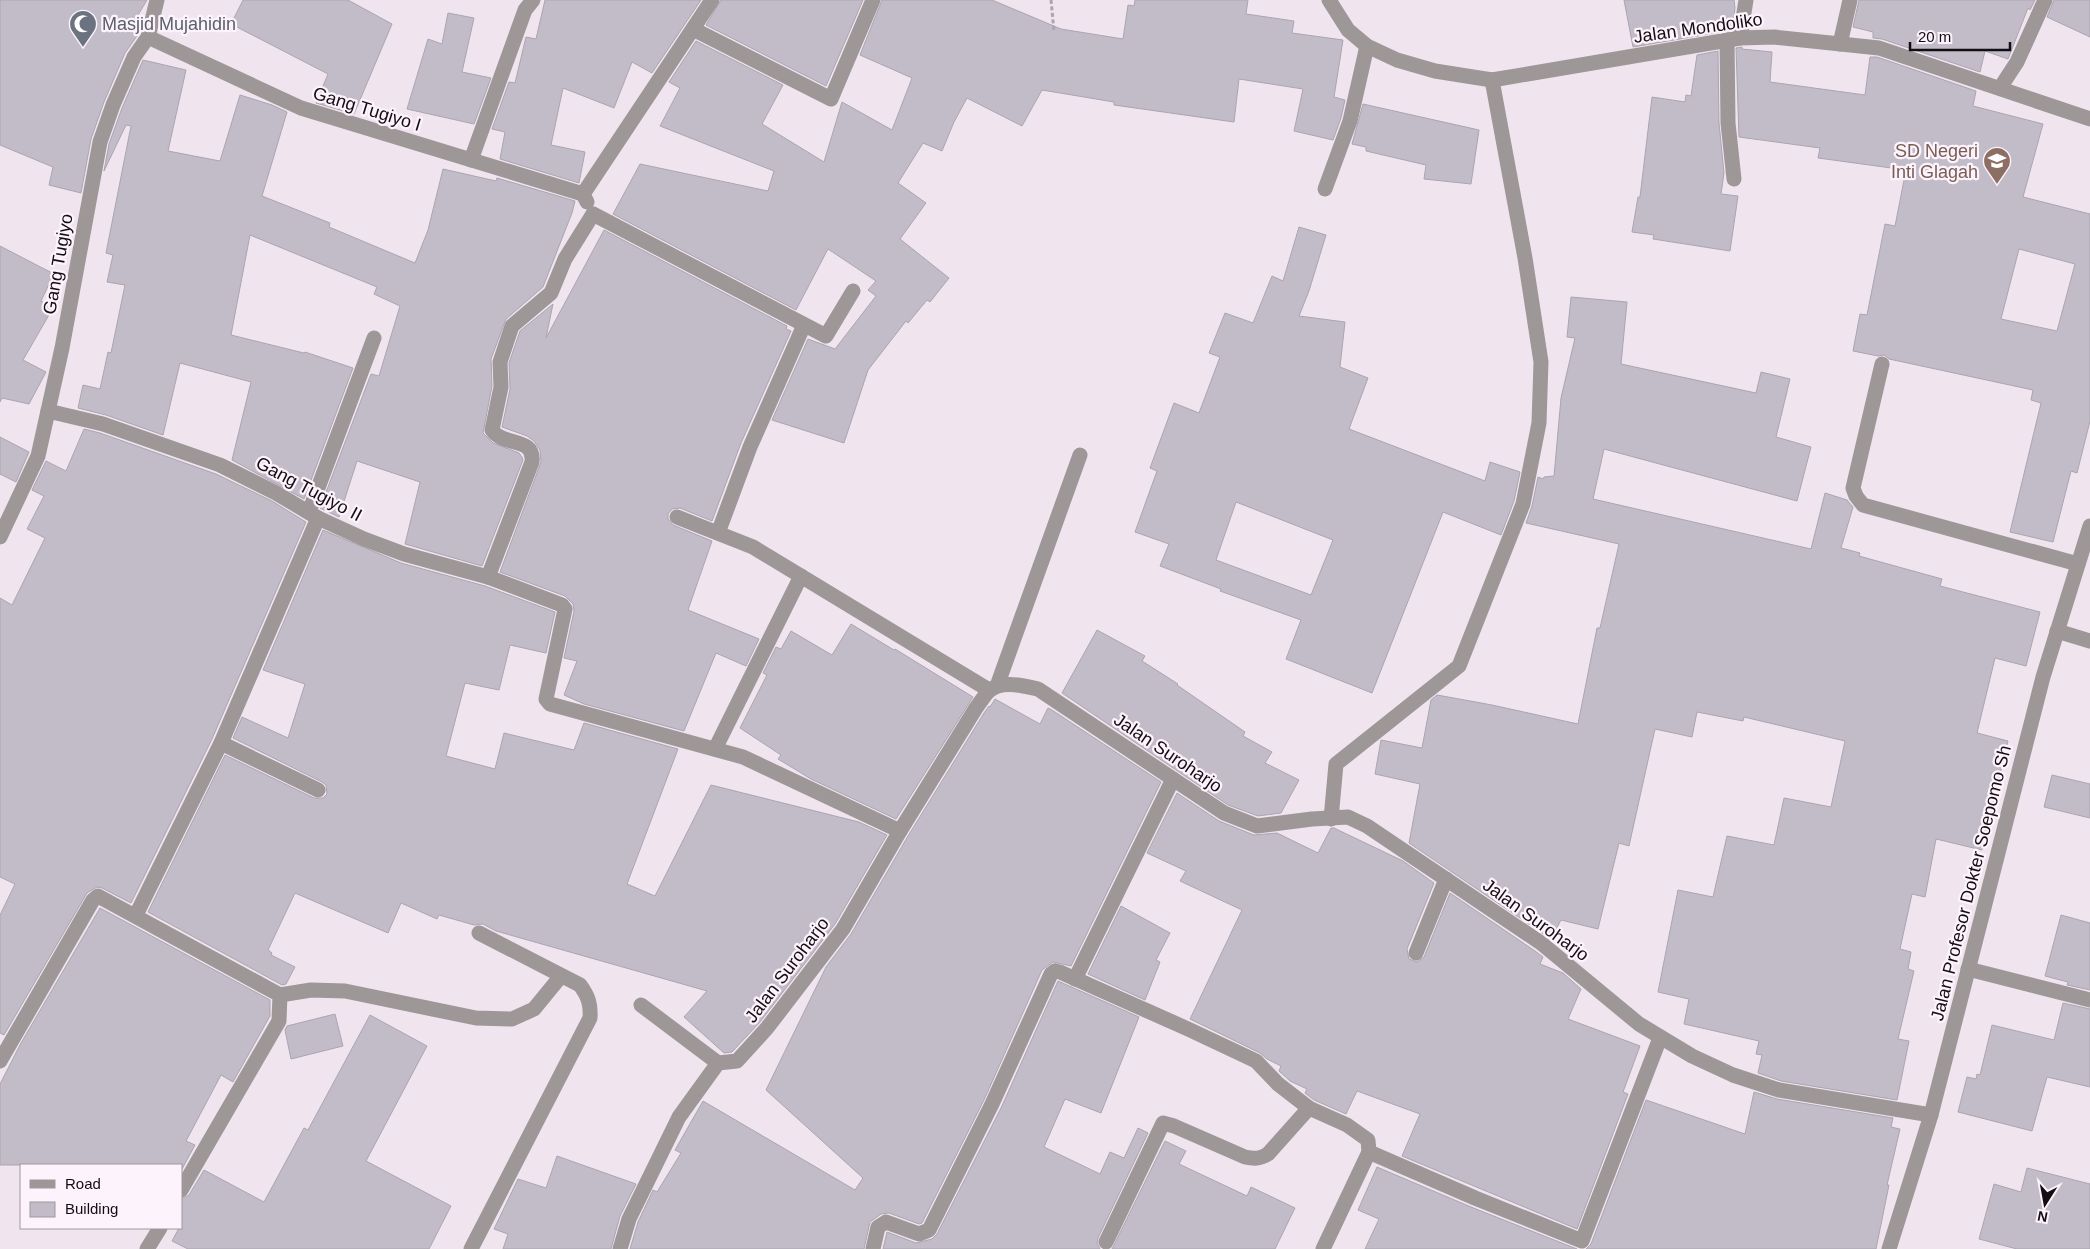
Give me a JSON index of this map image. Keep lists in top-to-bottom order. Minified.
{"streets":{"street":["Jalan Mondoliko","Gang Tugiyo I","Gang Tugiyo","Gang Tugiyo II","Jalan Suroharjo","Jalan Profesor Dokter Soepomo Sh"]},"crossings":[["Gang Tugiyo I","Gang Tugiyo"],["Gang Tugiyo","Gang Tugiyo II"],["Jalan Suroharjo","Jalan Profesor Dokter Soepomo Sh"]],"places":{"mosque":["Masjid Mujahidin"],"school or university":["SD Negeri Inti Glagah"]},"legend":["Road","Building"],"scale_bar":"20 m","north":"bottom"}
